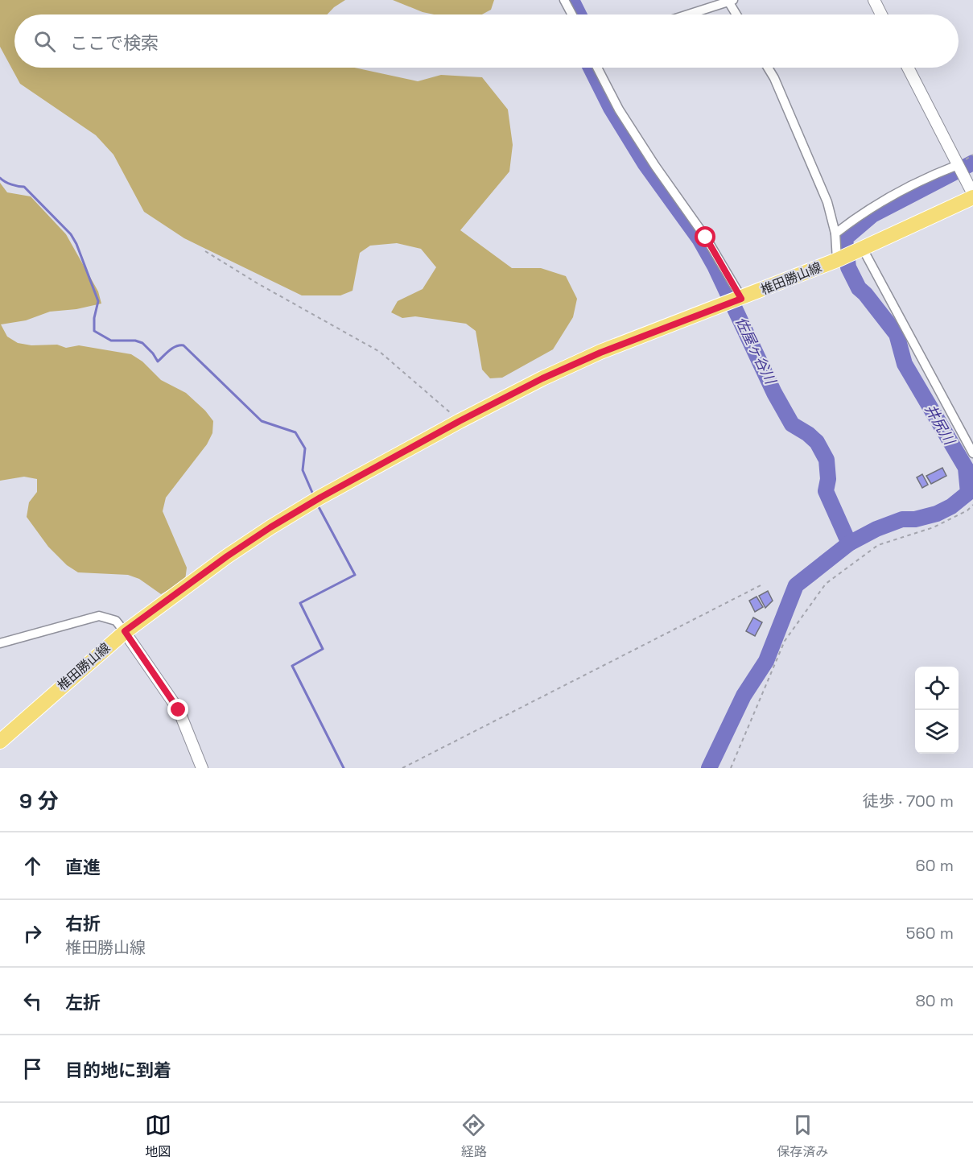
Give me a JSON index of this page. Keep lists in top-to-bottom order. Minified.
{"streets":{"main road":["椎田勝山線"]},"water":["佐屋ヶ谷川","井尻川"],"page":{"search":"ここで検索","heading":["9 分","徒歩 · 700 m"],"list":[["直進","60 m"],["右折","椎田勝山線","560 m"],["左折","80 m"],"目的地に到着"],"nav":["地図","経路","保存済み"]}}
